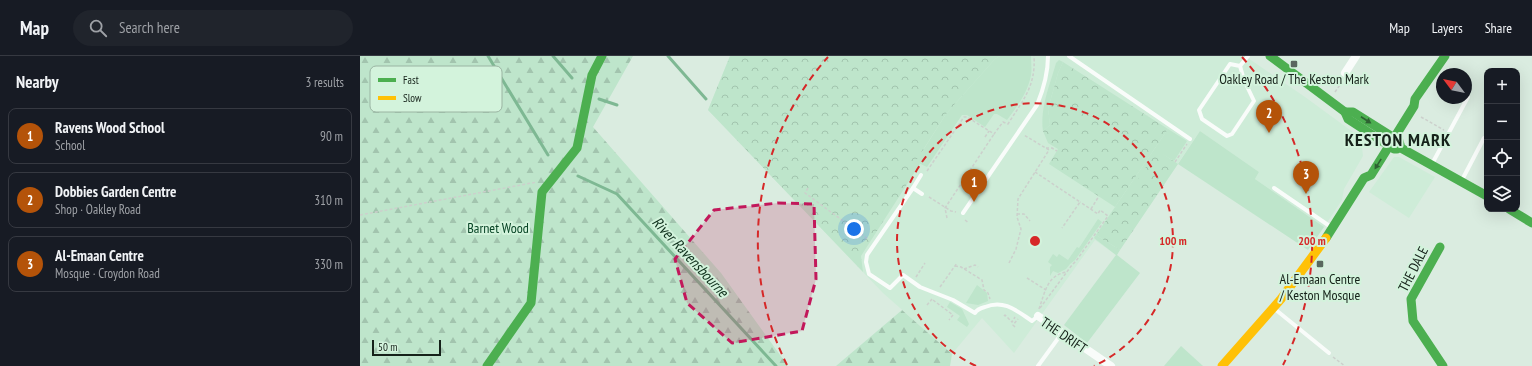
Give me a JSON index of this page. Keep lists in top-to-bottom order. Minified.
{"streets":{"main road":["THE DALE"],"street":["THE DRIFT"]},"districts":["KESTON MARK"],"water":["River Ravensbourne"],"parks":["Barnet Wood"],"places":{"transit":["Oakley Road / The Keston Mark","Al-Emaan Centre / Keston Mosque"]},"legend":["Fast","Slow"],"scale_bar":"50 m","north":"top left","page":{"header":"Map","search":"Search here","nav":["Map","Layers","Share"],"heading":["Nearby","3 results"],"map_buttons":["+","−"],"pins":["2","3","1"],"list":[{"mark":"1","name":"Ravens Wood School","note":"School","value":"90 m"},{"mark":"2","name":"Dobbies Garden Centre","note":"Shop · Oakley Road","value":"310 m"},{"mark":"3","name":"Al-Emaan Centre","note":"Mosque · Croydon Road","value":"330 m"}],"scale":"50 m"},"rings":["100 m","200 m"]}
